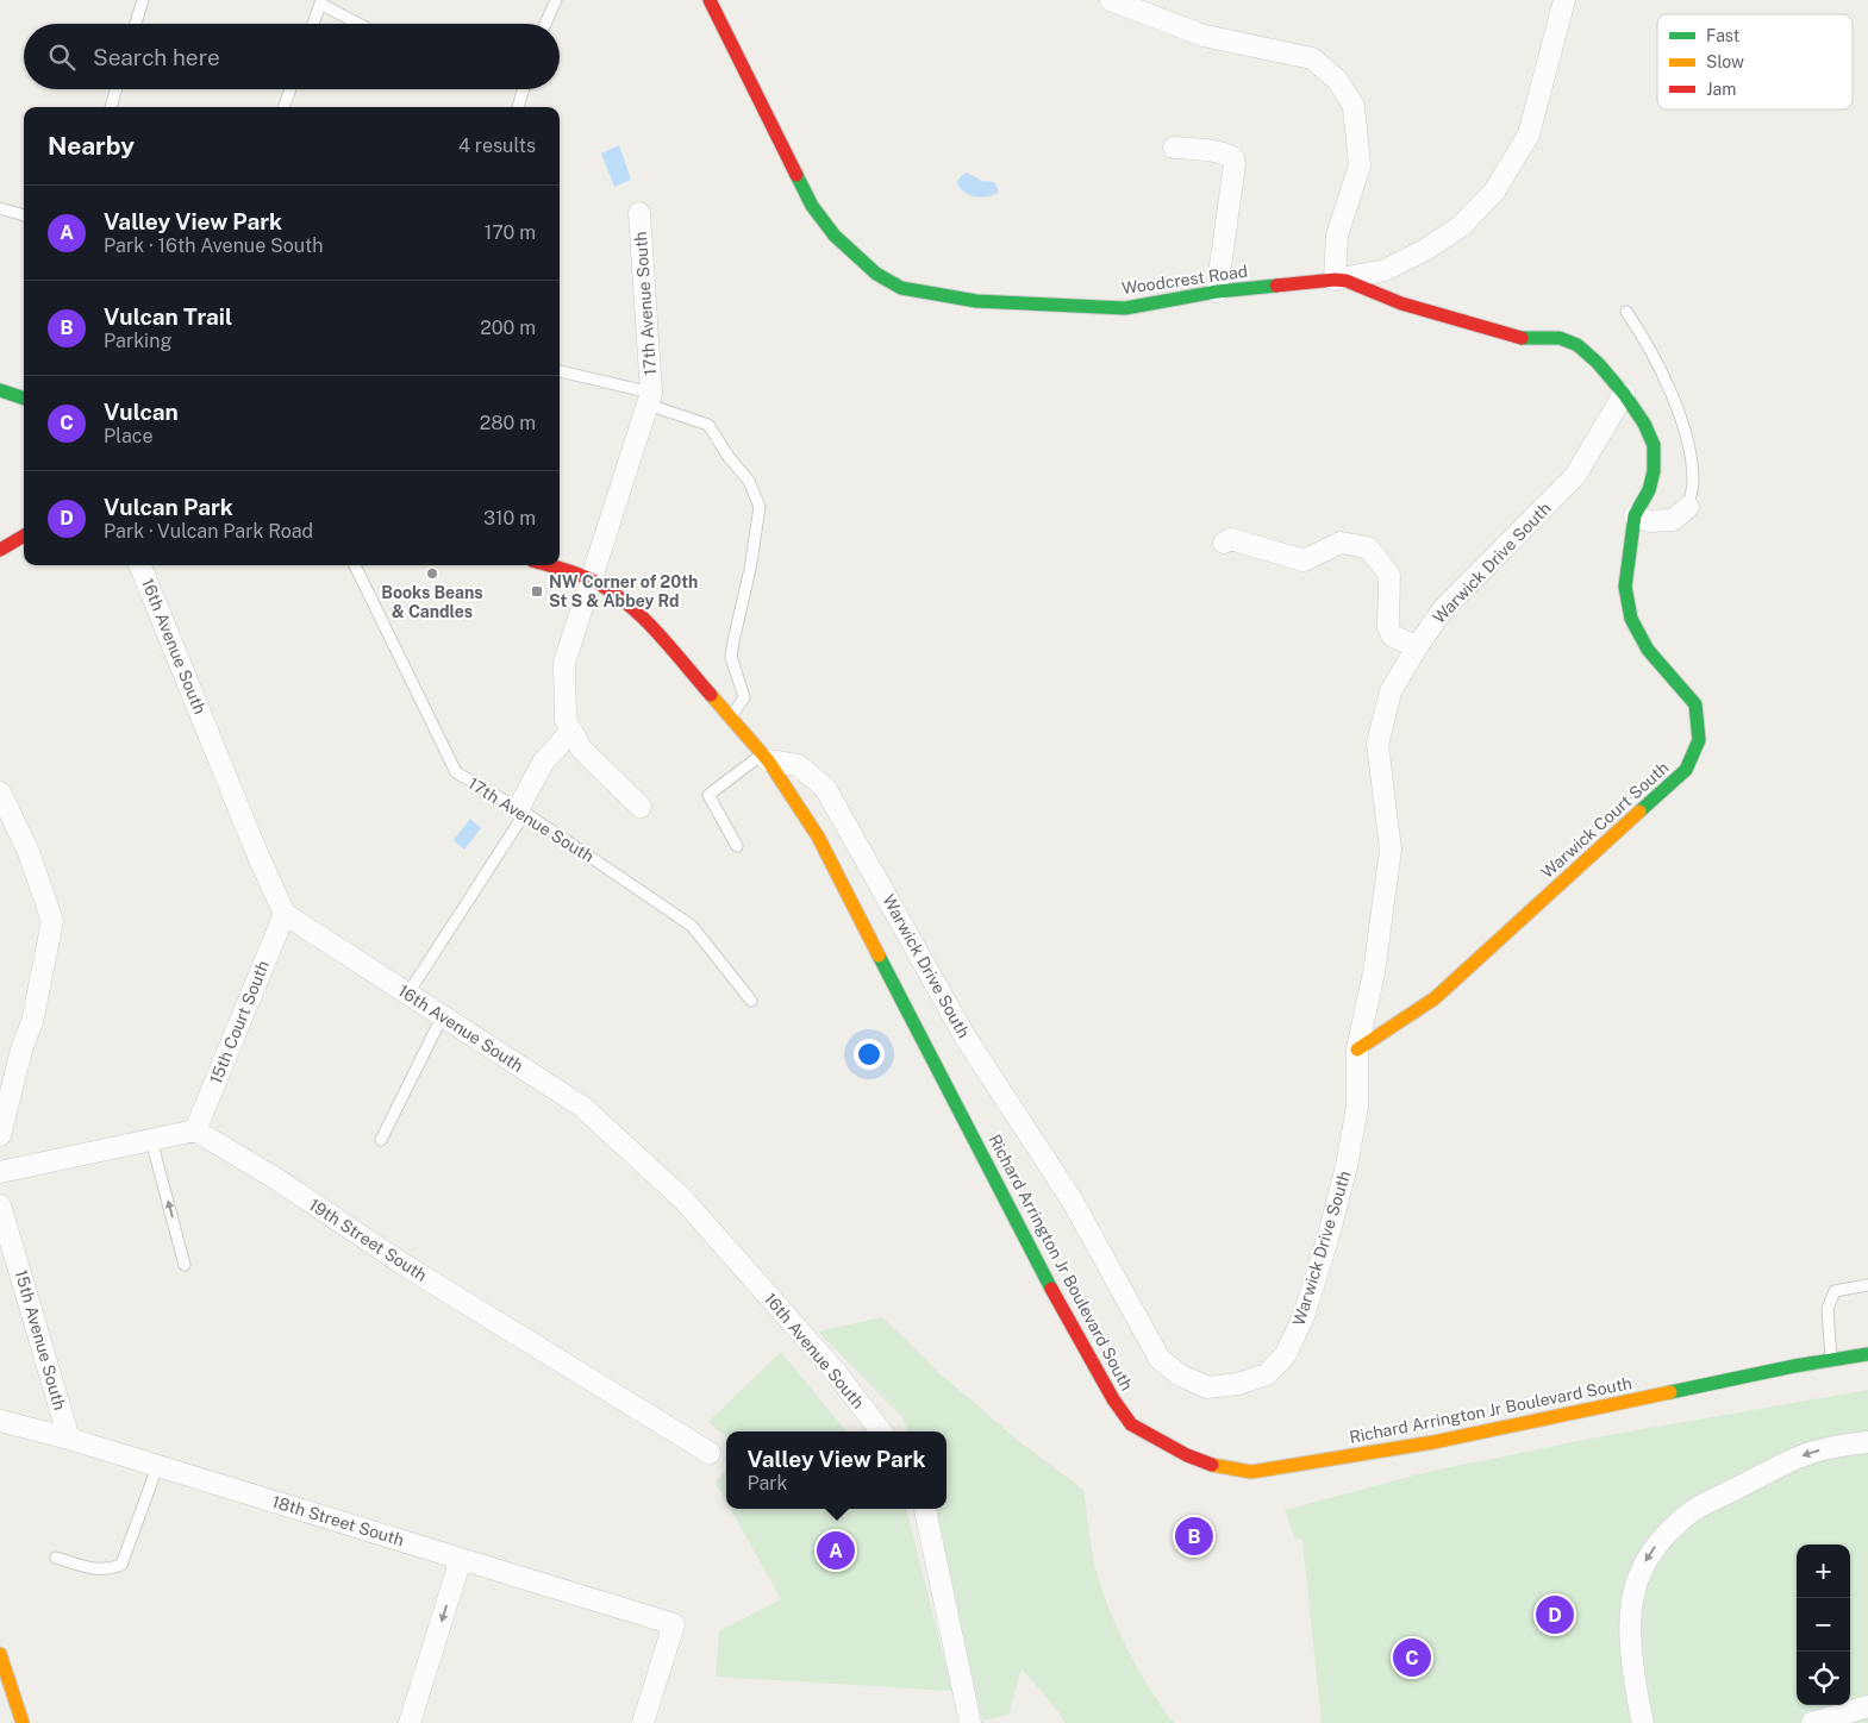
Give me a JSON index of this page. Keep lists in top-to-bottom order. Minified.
{"streets":{"street":["Woodcrest Road","17th Avenue South","Warwick Drive South","16th Avenue South","Warwick Court South","15th Court South","19th Street South","Richard Arrington Jr Boulevard South","15th Avenue South","18th Street South"]},"crossings":[["Woodcrest Road","Warwick Drive South"],["Woodcrest Road","Warwick Court South"],["17th Avenue South","Richard Arrington Jr Boulevard South"],["Warwick Drive South","Warwick Court South"],["Warwick Drive South","Richard Arrington Jr Boulevard South"],["16th Avenue South","15th Court South"],["15th Court South","19th Street South"],["15th Avenue South","18th Street South"]],"places":{"other":["Books Beans & Candles"],"transit":["NW Corner of 20th St S & Abbey Rd"]},"legend":["Fast","Slow","Jam"],"page":{"search":"Search here","heading":["Nearby","4 results"],"list":[{"mark":"A","name":"Valley View Park","note":"Park · 16th Avenue South","value":"170 m"},{"mark":"B","name":"Vulcan Trail","note":"Parking","value":"200 m"},{"mark":"C","name":"Vulcan","note":"Place","value":"280 m"},{"mark":"D","name":"Vulcan Park","note":"Park · Vulcan Park Road","value":"310 m"}],"popup":["Valley View Park","Park"],"pins":["B","A","D","C"],"map_buttons":["+","−"]}}
